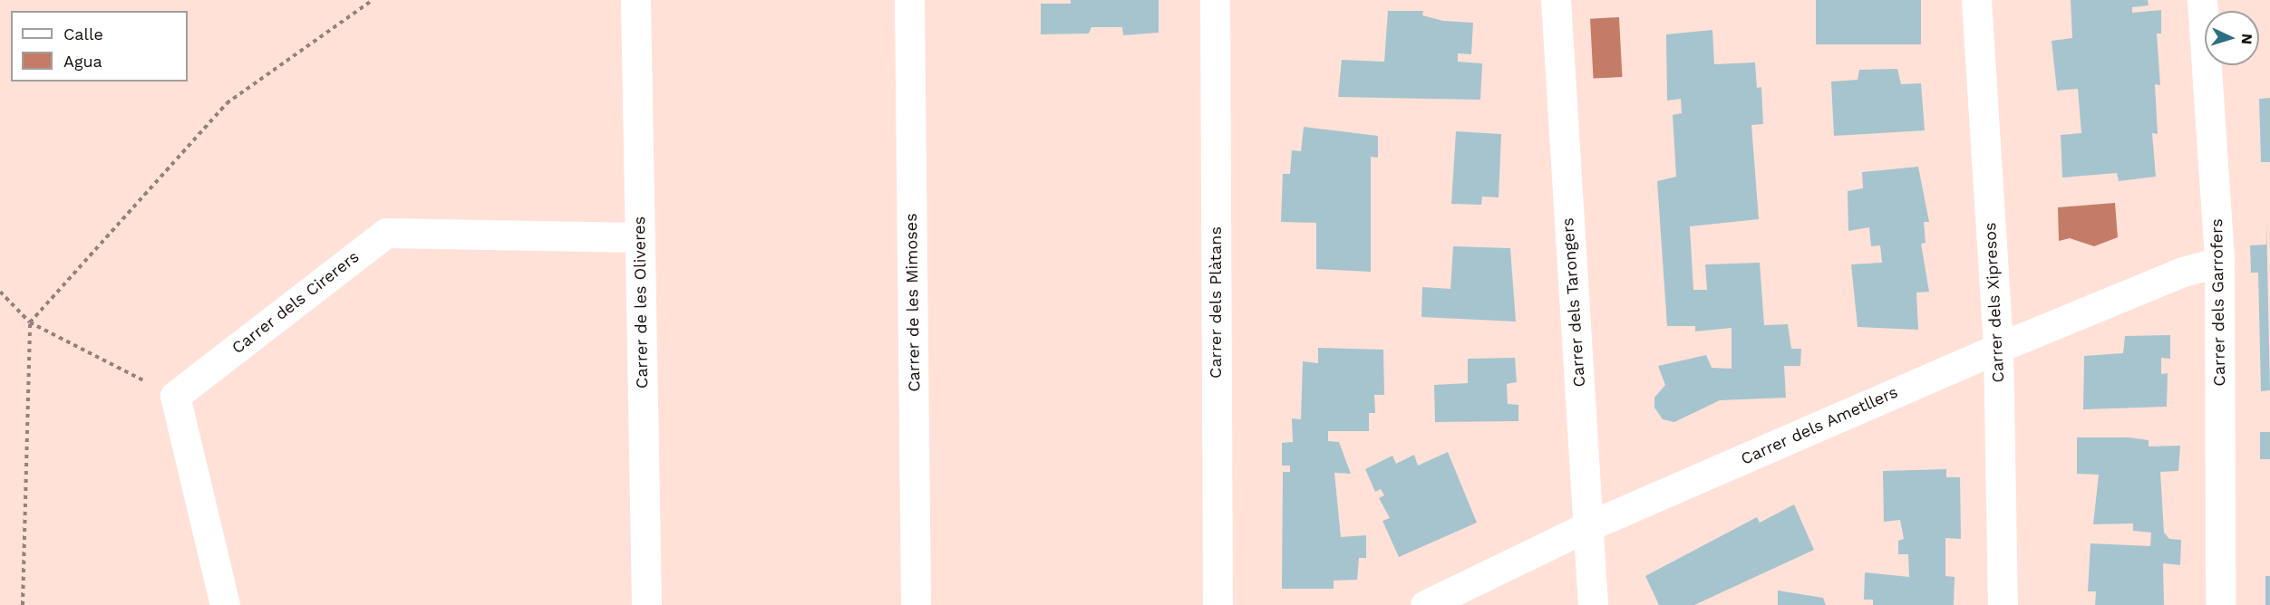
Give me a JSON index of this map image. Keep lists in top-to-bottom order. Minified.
{"streets":{"street":["Carrer dels Cirerers","Carrer de les Oliveres","Carrer de les Mimoses","Carrer dels Plàtans","Carrer dels Tarongers","Carrer dels Xipresos","Carrer dels Garrofers","Carrer dels Ametllers"]},"crossings":[["Carrer dels Cirerers","Carrer de les Oliveres"],["Carrer dels Tarongers","Carrer dels Ametllers"],["Carrer dels Xipresos","Carrer dels Ametllers"],["Carrer dels Garrofers","Carrer dels Ametllers"]],"legend":["Calle","Agua"],"north":"right"}
